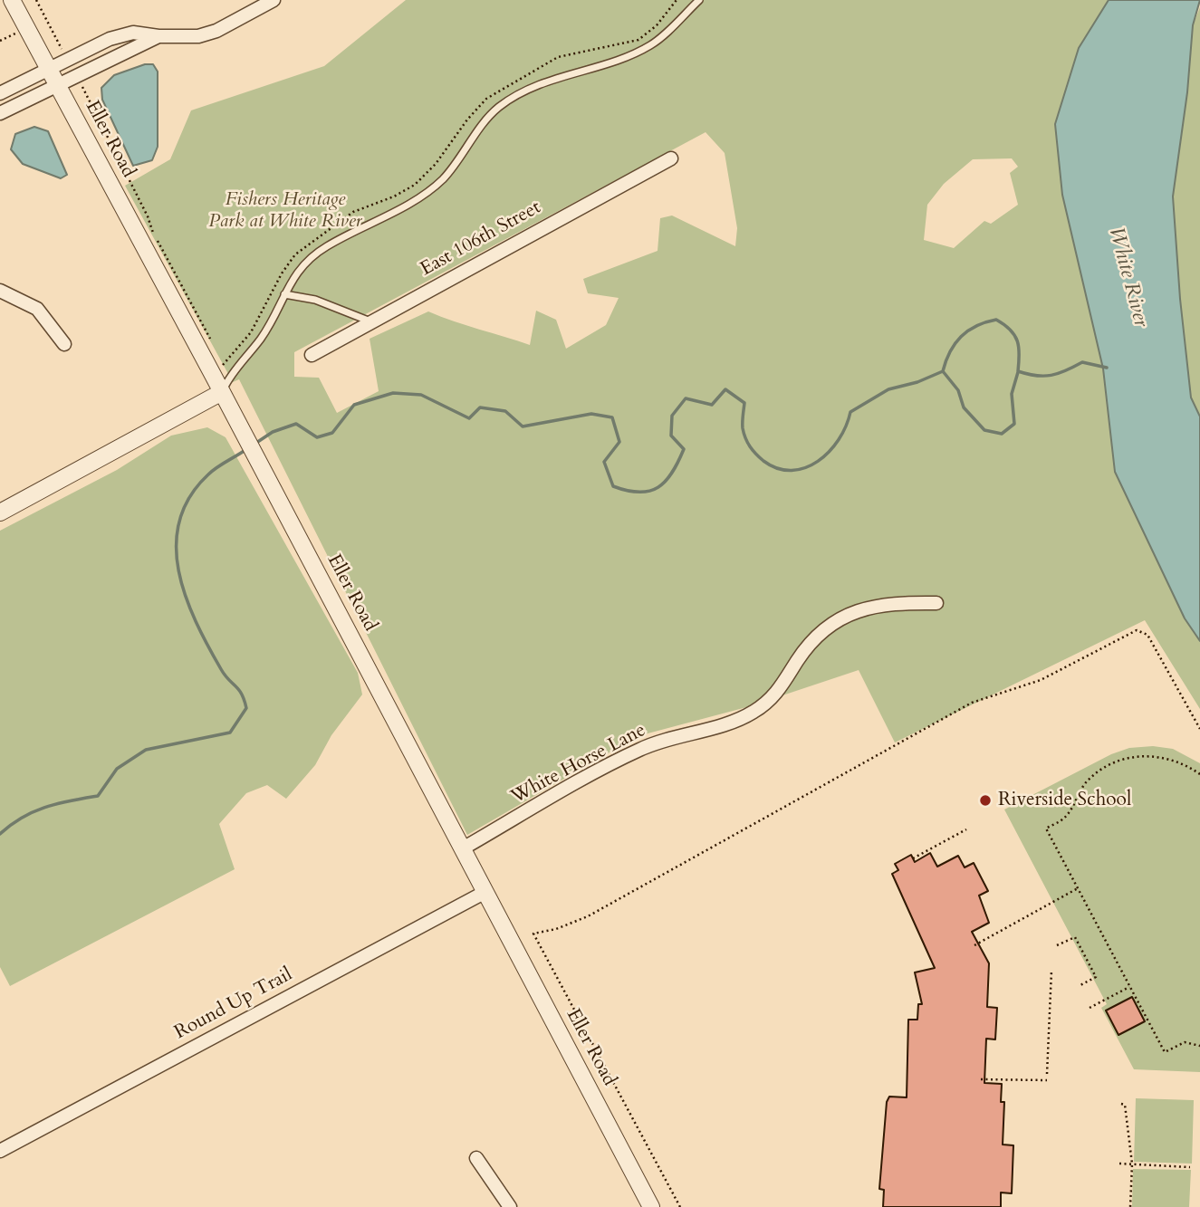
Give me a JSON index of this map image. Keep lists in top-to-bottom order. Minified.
{"streets":{"street":["Eller Road","East 106th Street","White Horse Lane","Round Up Trail"]},"crossings":[["Eller Road","White Horse Lane"],["Eller Road","Round Up Trail"]],"water":["White River"],"parks":["Fishers Heritage Park at White River"],"places":["Riverside School"]}
